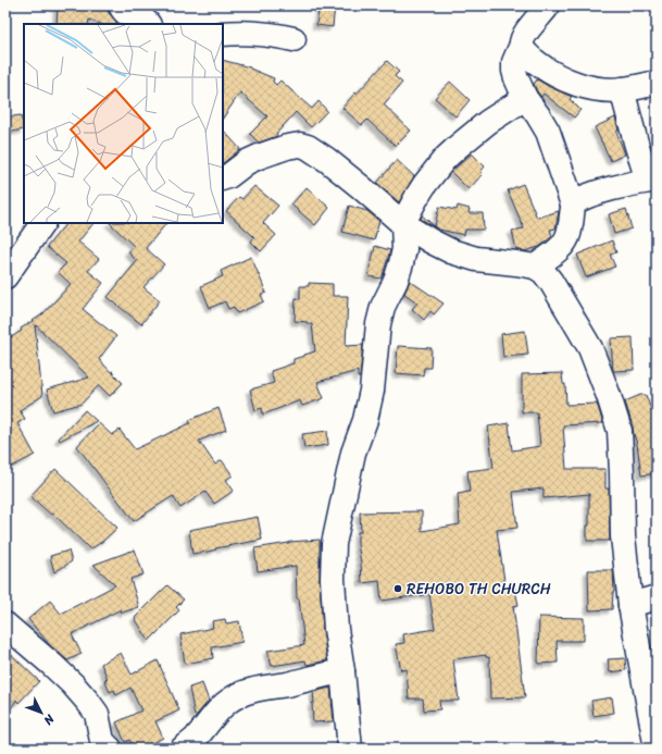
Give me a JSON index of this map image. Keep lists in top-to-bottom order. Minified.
{"places":["REHOBO TH CHURCH"],"north":"bottom right"}
